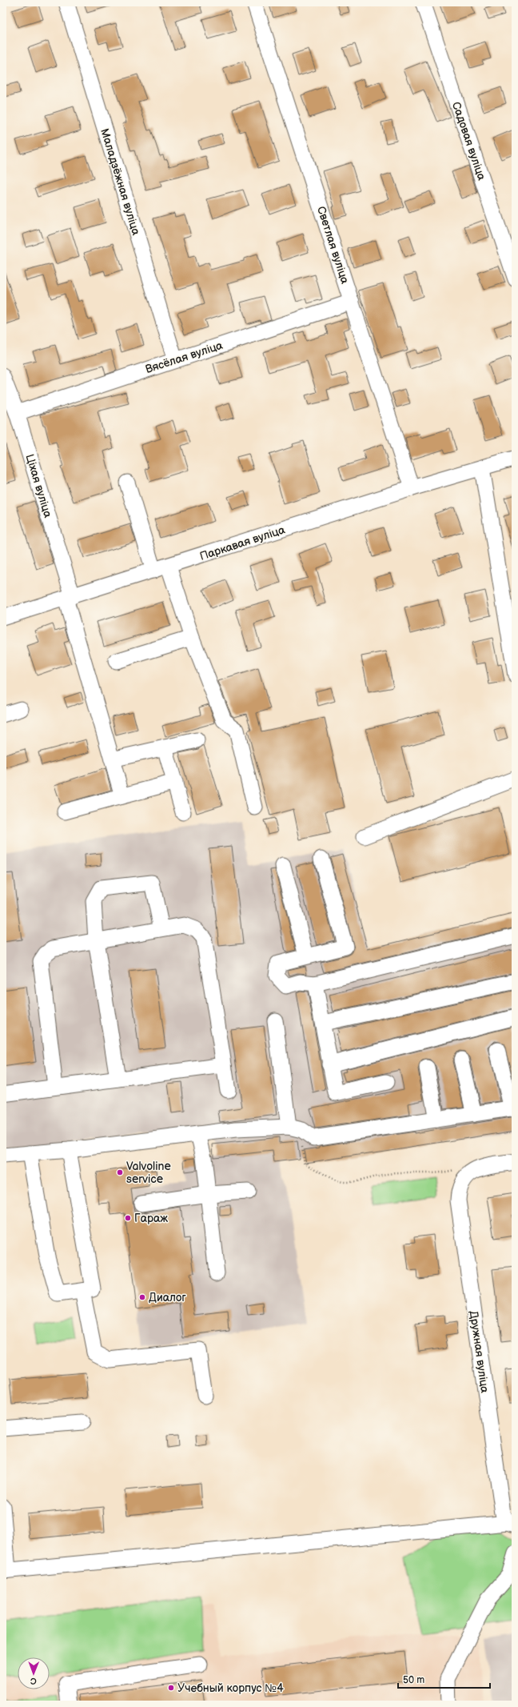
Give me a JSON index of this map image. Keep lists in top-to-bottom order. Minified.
{"streets":{"street":["Садовая вуліца","Маладзёжная вуліца","Светлая вуліца","Вясёлая вуліца","Ціхая вуліца","Паркавая вуліца","Дружная вуліца"]},"crossings":[["Маладзёжная вуліца","Вясёлая вуліца"],["Светлая вуліца","Вясёлая вуліца"],["Светлая вуліца","Паркавая вуліца"],["Вясёлая вуліца","Ціхая вуліца"],["Ціхая вуліца","Паркавая вуліца"]],"places":["Valvoline service","Гараж","Диалог","Учебный корпус №4"],"scale_bar":"50 m","north":"bottom"}
